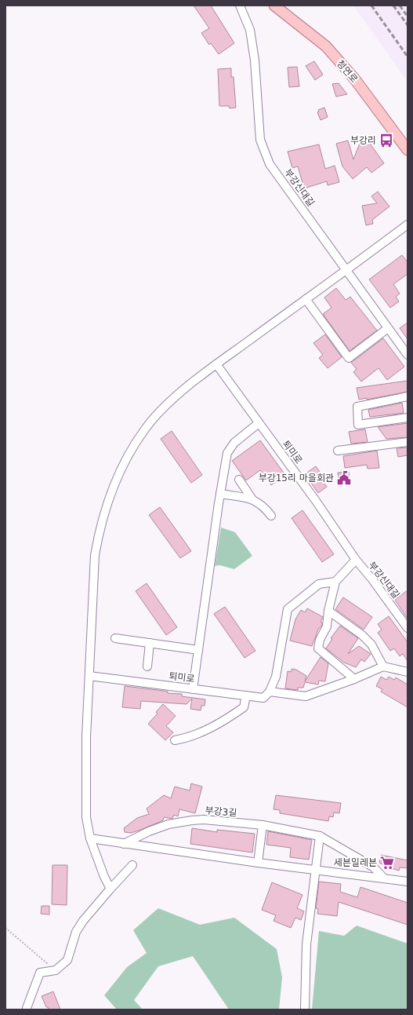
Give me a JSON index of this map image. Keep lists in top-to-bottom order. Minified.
{"streets":{"main road":["청연로"],"street":["부강신대길","퇴미로","부강3길"]},"crossings":[["부강신대길","퇴미로"]],"places":{"bus stop":["부강리"],"public building":["부강15리 마을회관"],"supermarket":["세븐일레븐"]}}
